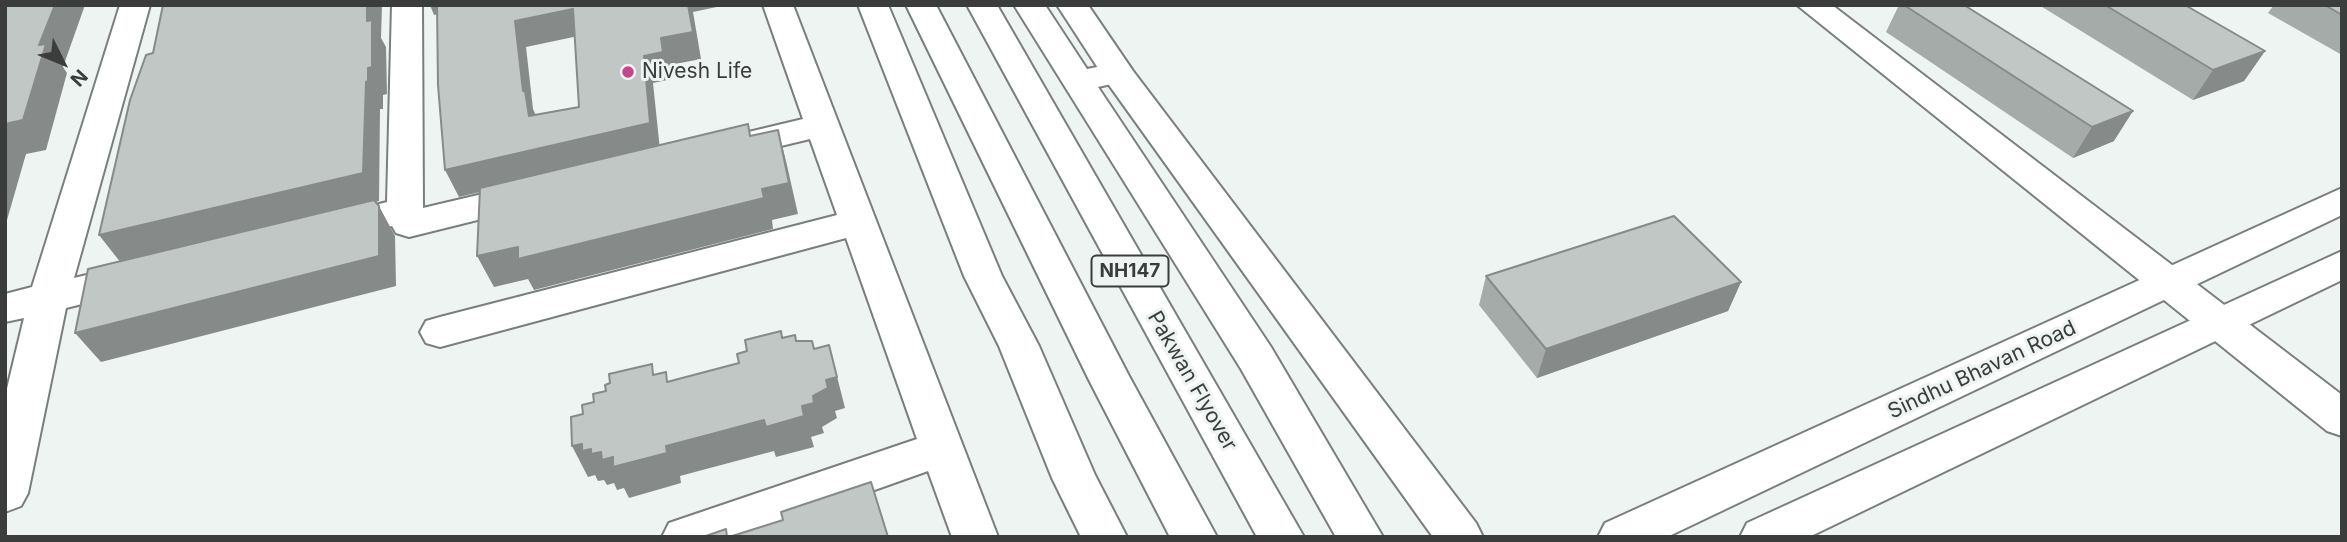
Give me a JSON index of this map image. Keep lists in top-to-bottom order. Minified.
{"streets":{"main road":["NH147","Sindhu Bhavan Road","Pakwan Flyover"]},"places":["Nivesh Life"],"north":"bottom right"}
